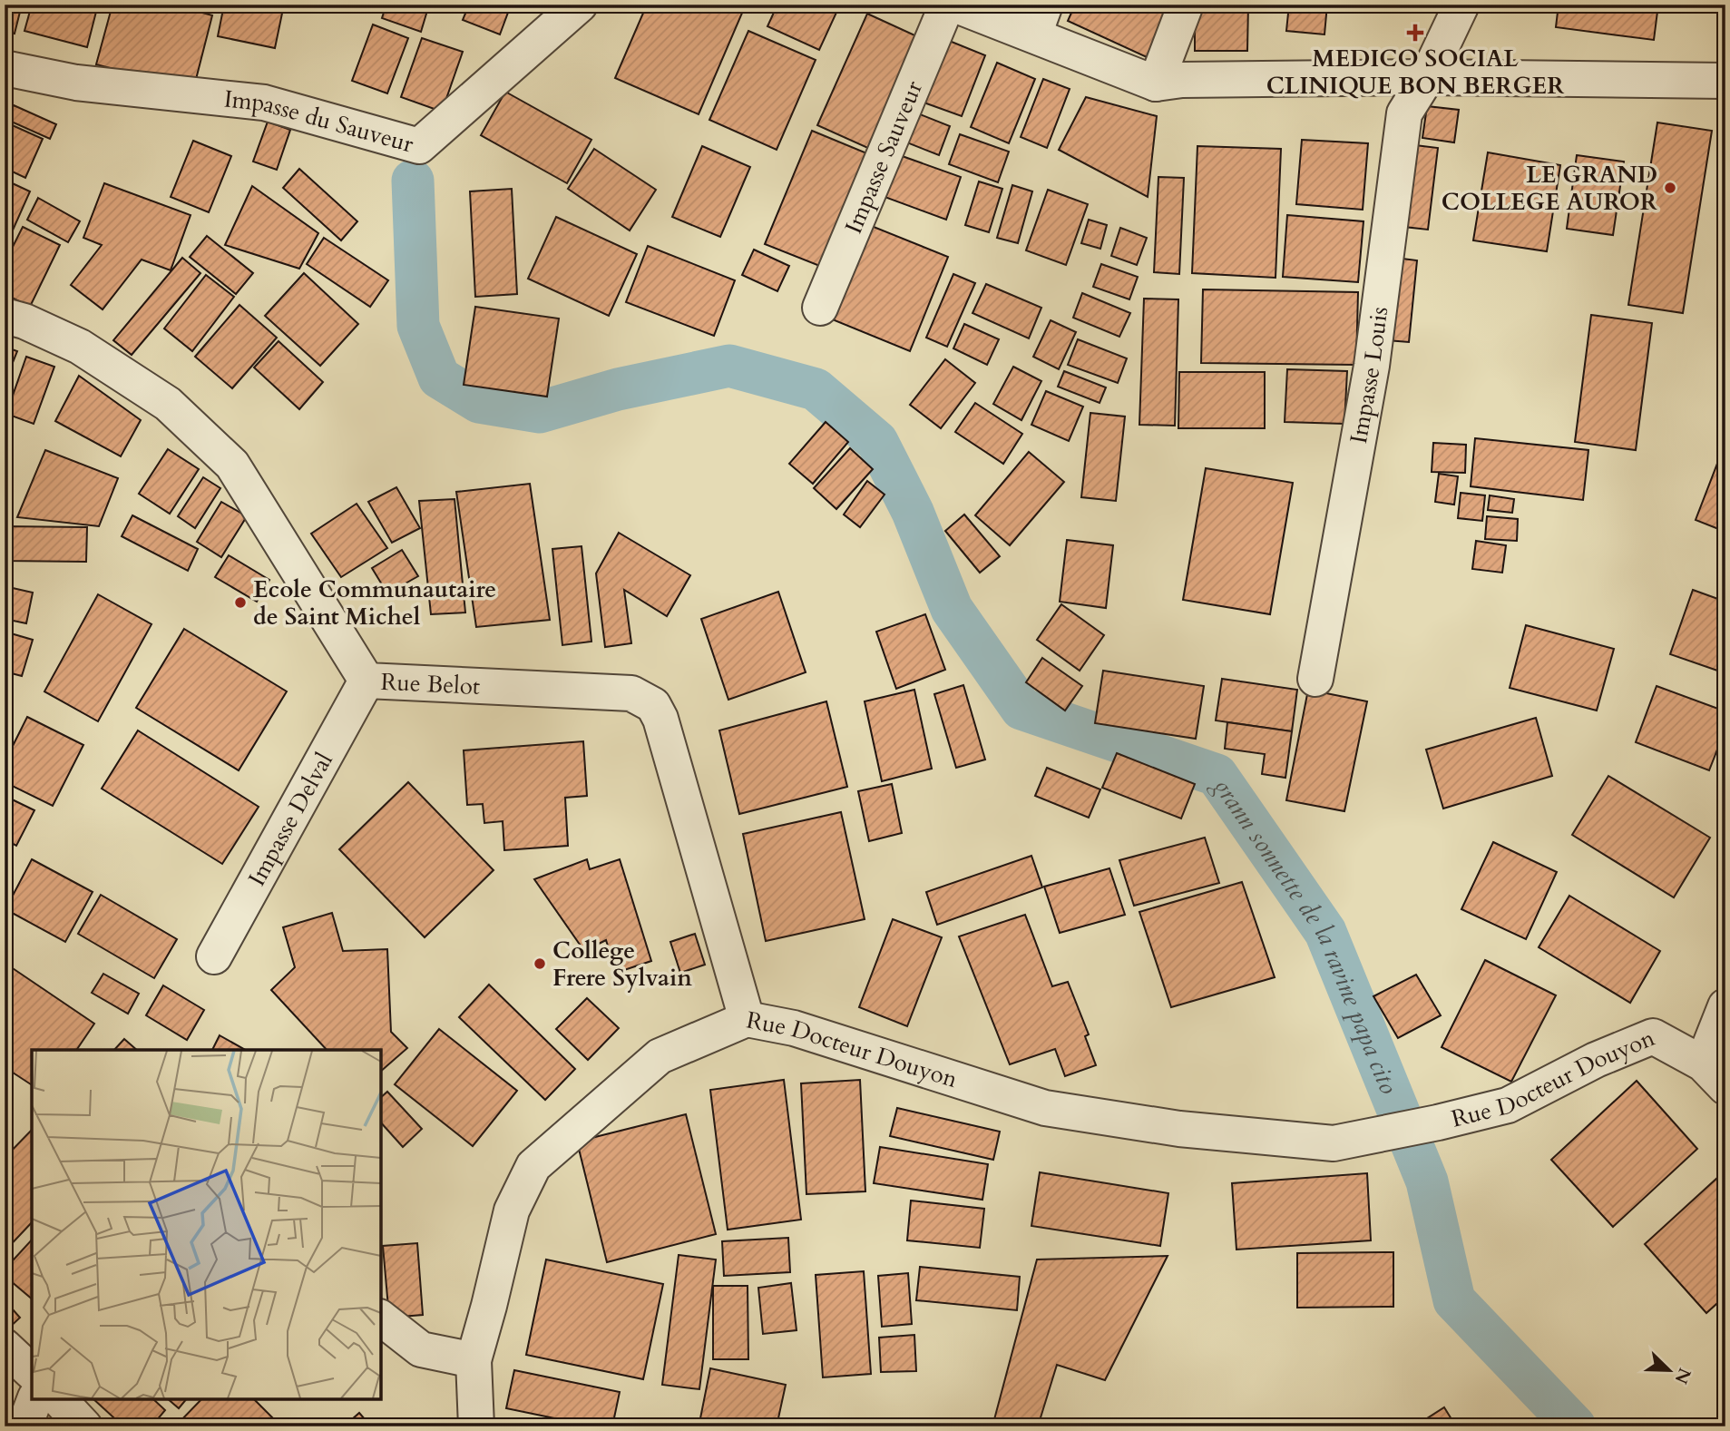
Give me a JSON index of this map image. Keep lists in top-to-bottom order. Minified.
{"streets":{"street":["Impasse du Sauveur","Impasse Sauveur","Impasse Louis","Rue Belot","Impasse Delval","Rue Docteur Douyon"]},"crossings":[["Rue Belot","Impasse Delval"],["Rue Belot","Rue Docteur Douyon"]],"water":["grann sonnette de la ravine papa cito"],"places":{"health":["MEDICO SOCIAL CLINIQUE BON BERGER"],"other":["LE GRAND COLLEGE AUROR","Ecole Communautaire de Saint Michel","College Frere Sylvain"]},"north":"bottom right"}
